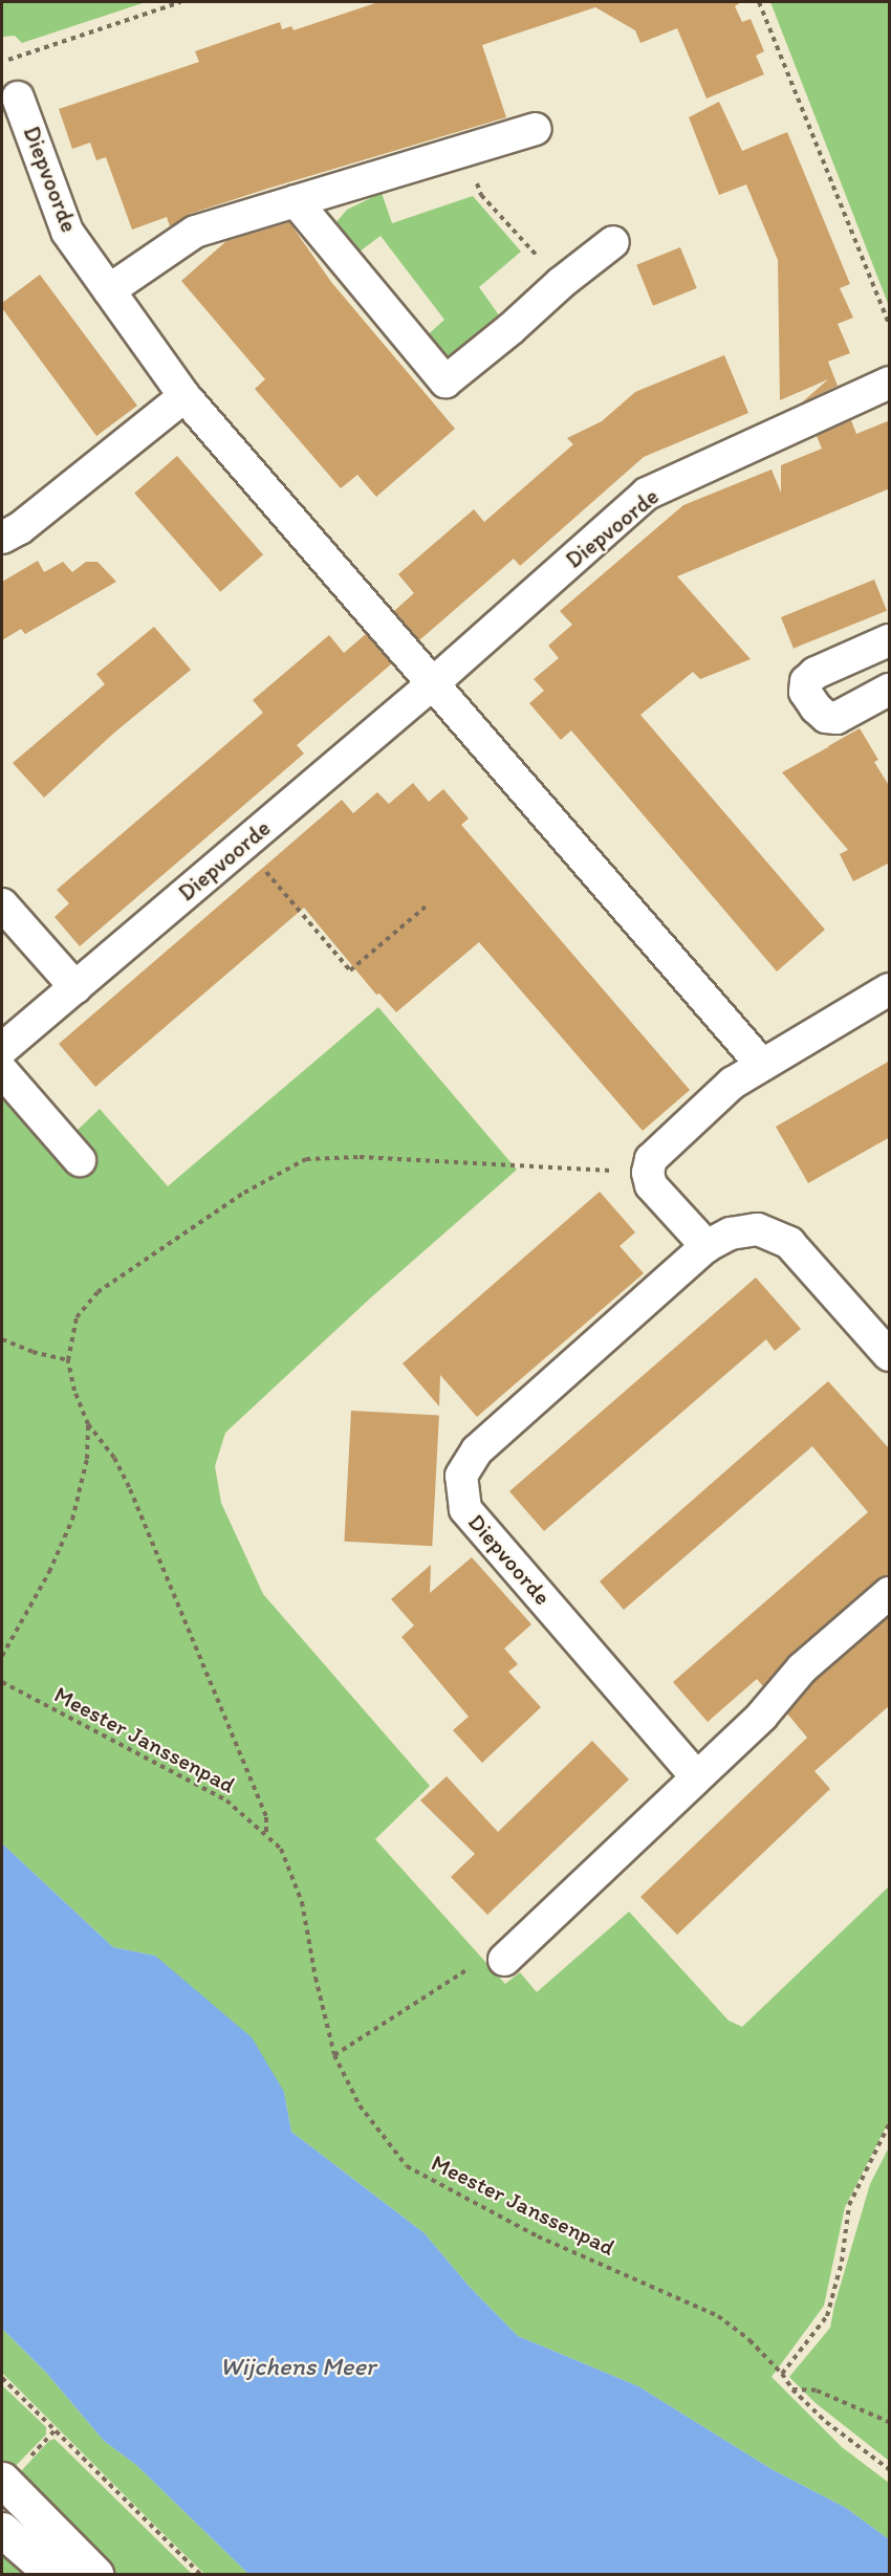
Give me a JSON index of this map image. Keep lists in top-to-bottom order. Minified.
{"streets":{"street":["Diepvoorde"],"path":["Meester Janssenpad"]},"water":["Wijchens Meer"]}
